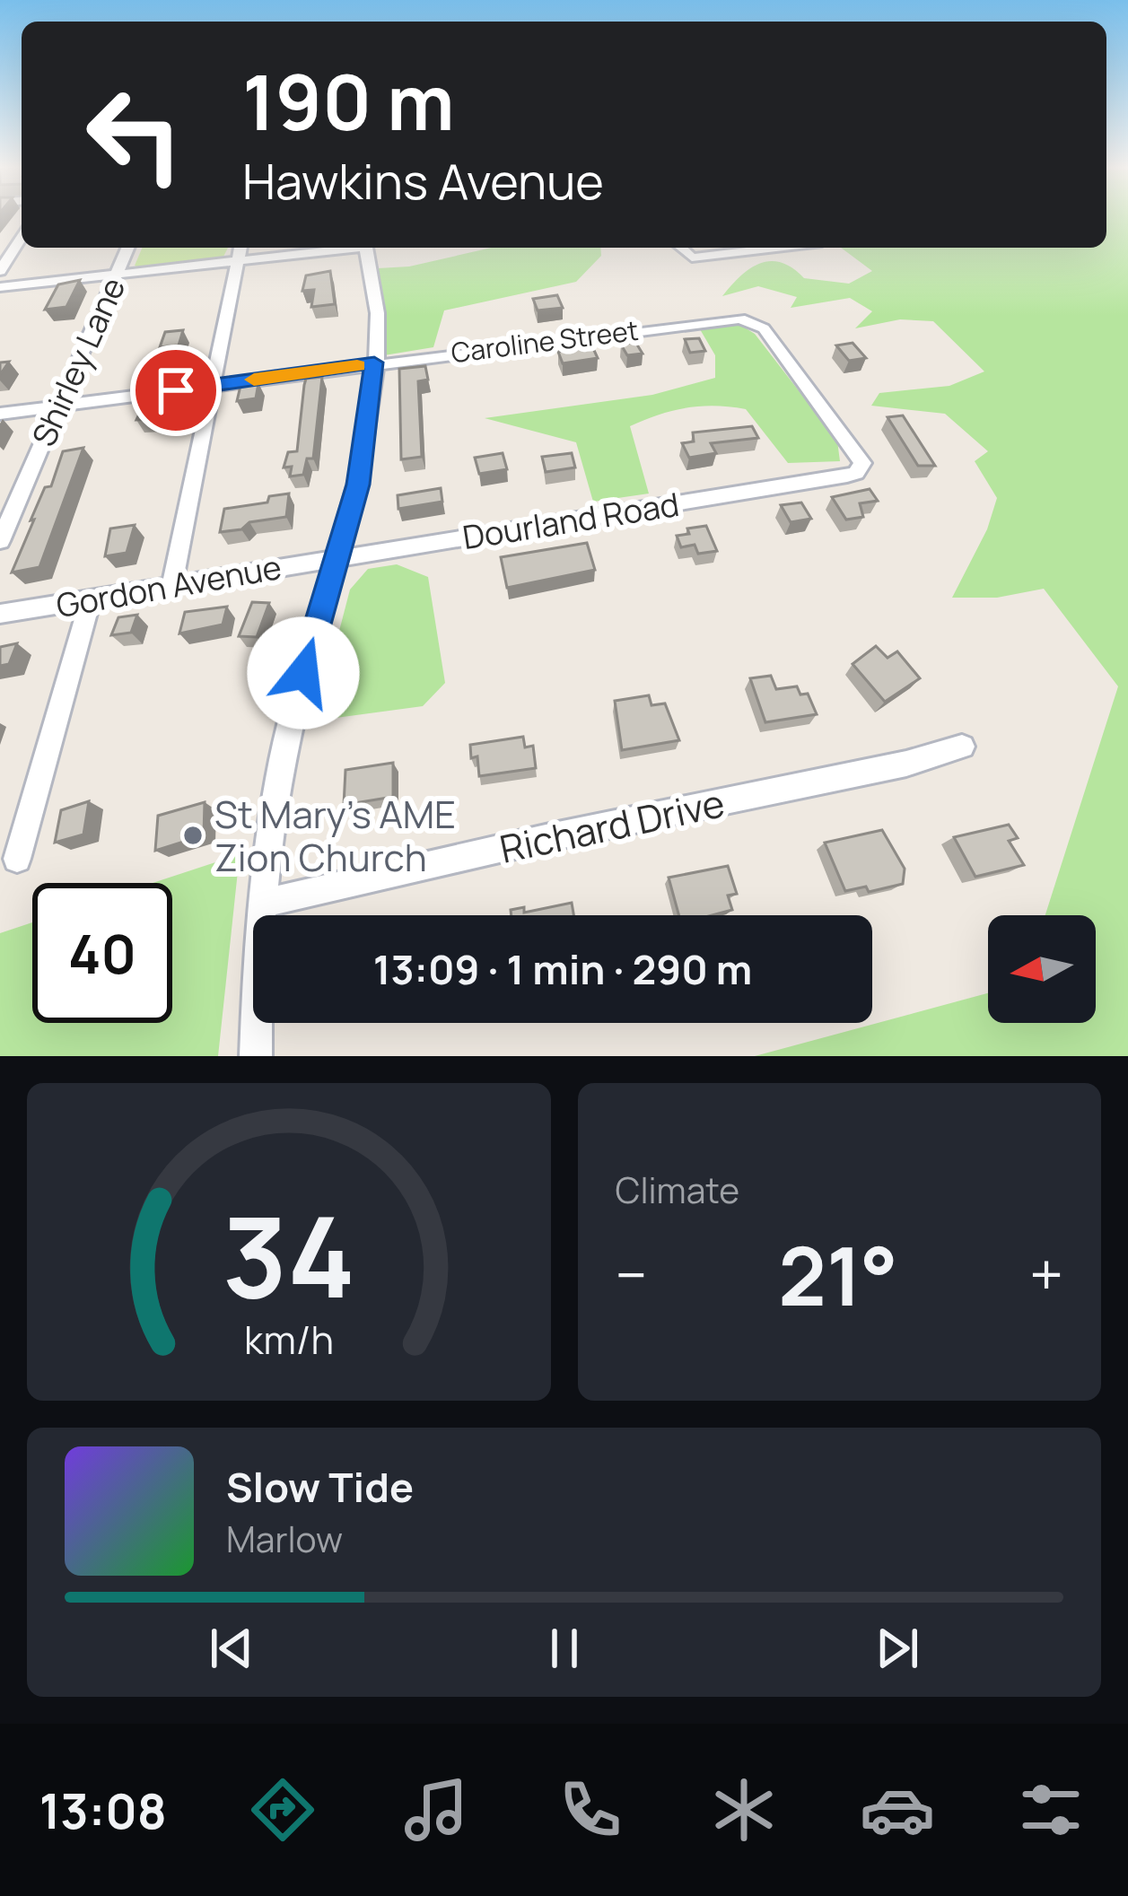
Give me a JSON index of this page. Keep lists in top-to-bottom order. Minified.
{"streets":{"street":["Caroline Street","Shirley Lane","Dourland Road","Gordon Avenue","Richard Drive"]},"crossings":[["Caroline Street","Shirley Lane"],["Caroline Street","Dourland Road"],["Dourland Road","Gordon Avenue"]],"places":["St Mary's AME Zion Church"],"north":"left","page":{"turn":["190 m","Hawkins Avenue"],"limit":"40","trip":"13:09 · 1 min · 290 m","tile":"Climate","heat":["−","21°","+"],"song":["Slow Tide","Marlow"],"tabs":"13:08","gauge":["34","km/h"]}}
